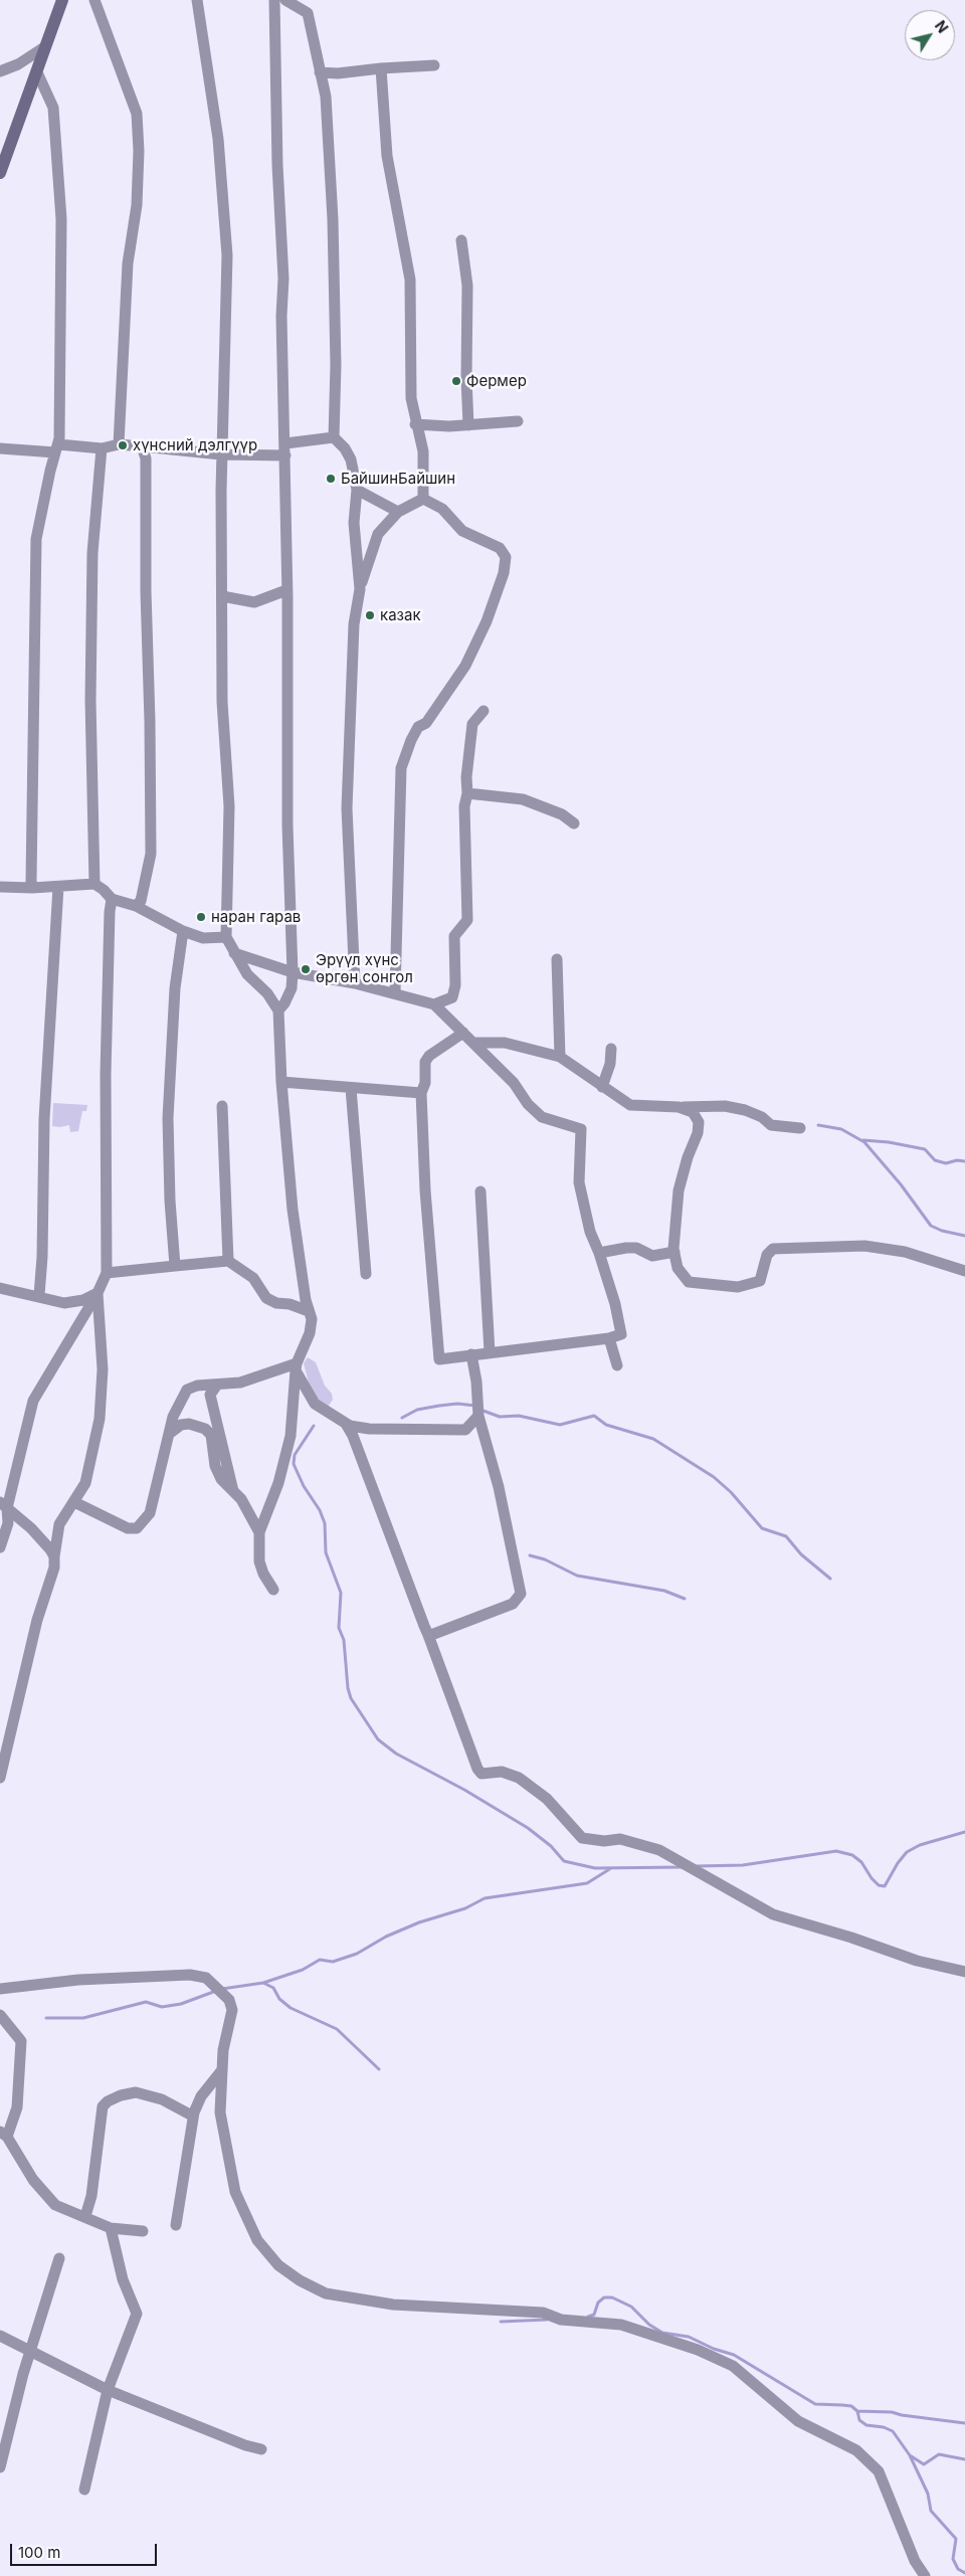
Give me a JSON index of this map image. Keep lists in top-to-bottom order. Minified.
{"places":["Фермер","хүнсний дэлгүүр","БайшинБайшин","казак","наран гарав","Эрүүл хүнс өргөн сонгол"],"scale_bar":"100 m","north":"top right"}
